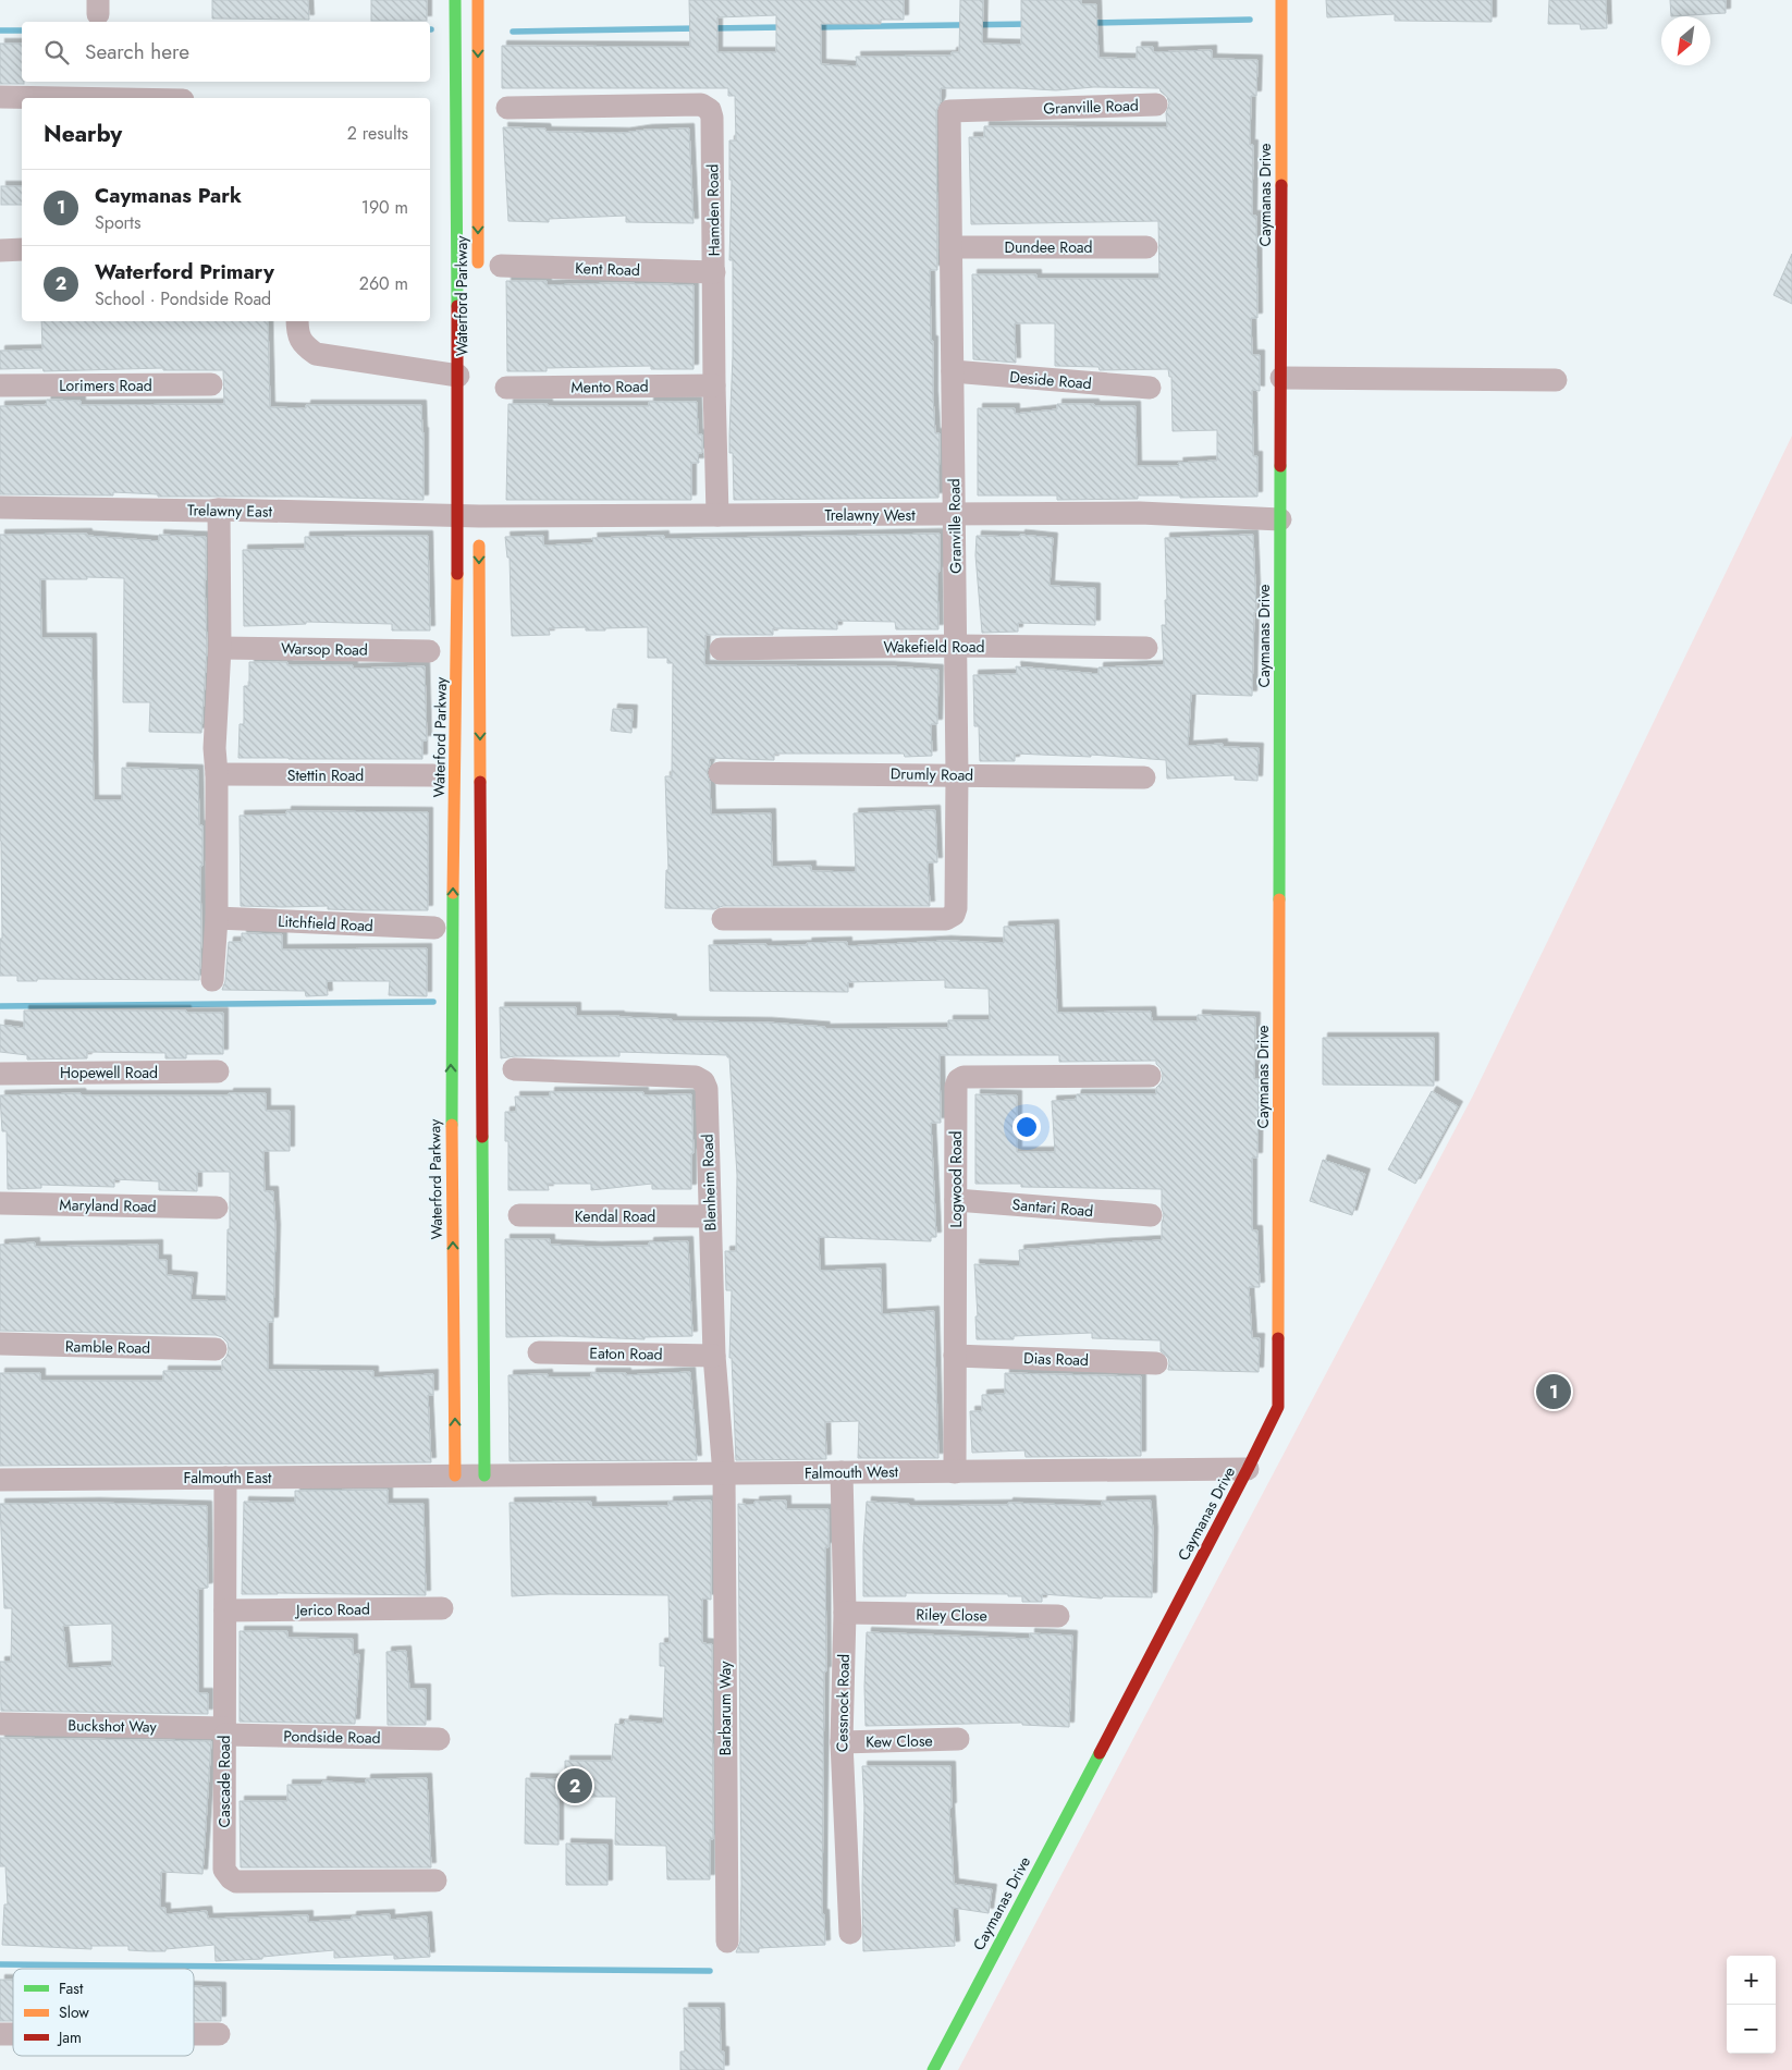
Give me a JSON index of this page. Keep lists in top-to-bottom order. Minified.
{"streets":{"street":["Granville Road","Caymanas Drive","Hamden Road","Dundee Road","Kent Road","Waterford Parkway","Deside Road","Lorimers Road","Mento Road","Trelawny East","Trelawny West","Wakefield Road","Warsop Road","Drumly Road","Stettin Road","Litchfield Road","Hopewell Road","Logwood Road","Blenheim Road","Maryland Road","Santari Road","Kendal Road","Ramble Road","Eaton Road","Dias Road","Falmouth West","Falmouth East","Jerico Road","Riley Close","Cessnock Road","Barbarum Way","Buckshot Way","Pondside Road","Kew Close","Cascade Road"]},"crossings":[["Granville Road","Dundee Road"],["Granville Road","Deside Road"],["Granville Road","Trelawny West"],["Granville Road","Wakefield Road"],["Granville Road","Drumly Road"],["Caymanas Drive","Trelawny West"],["Caymanas Drive","Falmouth West"],["Hamden Road","Kent Road"],["Hamden Road","Mento Road"],["Hamden Road","Trelawny West"],["Waterford Parkway","Trelawny East"],["Waterford Parkway","Trelawny West"],["Waterford Parkway","Falmouth West"],["Waterford Parkway","Falmouth East"],["Trelawny East","Trelawny West"],["Logwood Road","Santari Road"],["Logwood Road","Dias Road"],["Logwood Road","Falmouth West"],["Blenheim Road","Kendal Road"],["Blenheim Road","Eaton Road"],["Blenheim Road","Falmouth West"],["Blenheim Road","Barbarum Way"],["Falmouth West","Falmouth East"],["Falmouth West","Cessnock Road"],["Falmouth West","Barbarum Way"],["Falmouth East","Cascade Road"],["Jerico Road","Cascade Road"],["Riley Close","Cessnock Road"],["Cessnock Road","Kew Close"],["Buckshot Way","Pondside Road"],["Buckshot Way","Cascade Road"],["Pondside Road","Cascade Road"]],"legend":["Fast","Slow","Jam"],"north":"bottom left","page":{"search":"Search here","heading":["Nearby","2 results"],"list":[{"mark":"1","name":"Caymanas Park","note":"Sports","value":"190 m"},{"mark":"2","name":"Waterford Primary","note":"School · Pondside Road","value":"260 m"}],"pins":["1","2"],"map_buttons":["+","−"]}}
